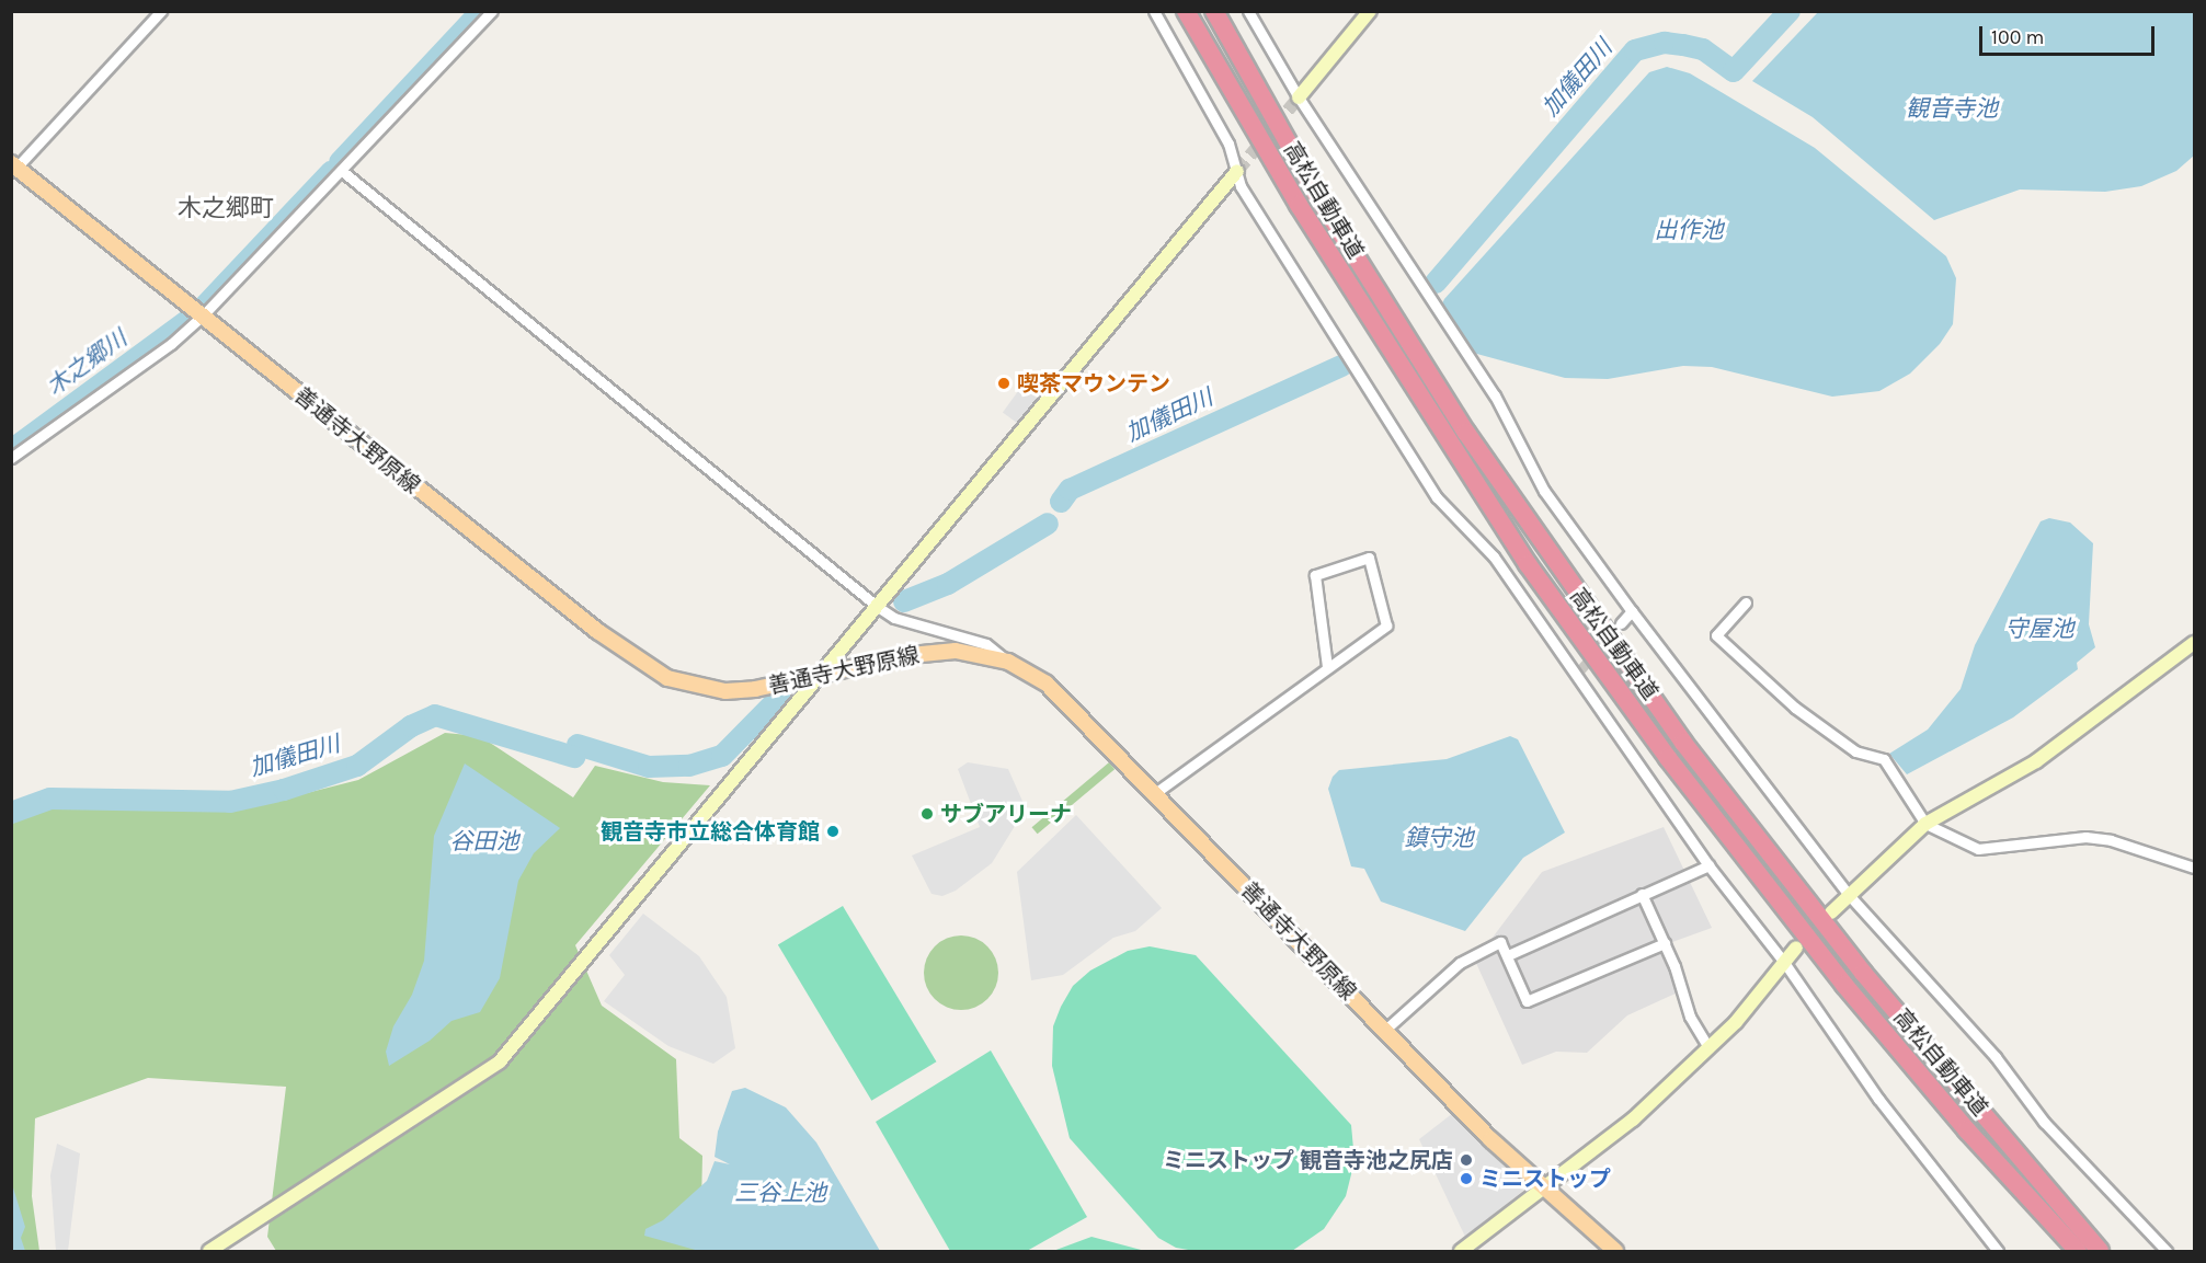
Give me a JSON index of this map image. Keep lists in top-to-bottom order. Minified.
{"streets":{"highway":["高松自動車道"],"main road":["善通寺大野原線"]},"districts":["木之郷町"],"water":["加儀田川","観音寺池","出作池","木之郷川","守屋池","鎮守池","谷田池","三谷上池"],"places":["喫茶マウンテン","サブアリーナ","観音寺市立総合体育館","ミニストップ 観音寺池之尻店","ミニストップ"],"scale_bar":"100 m"}
